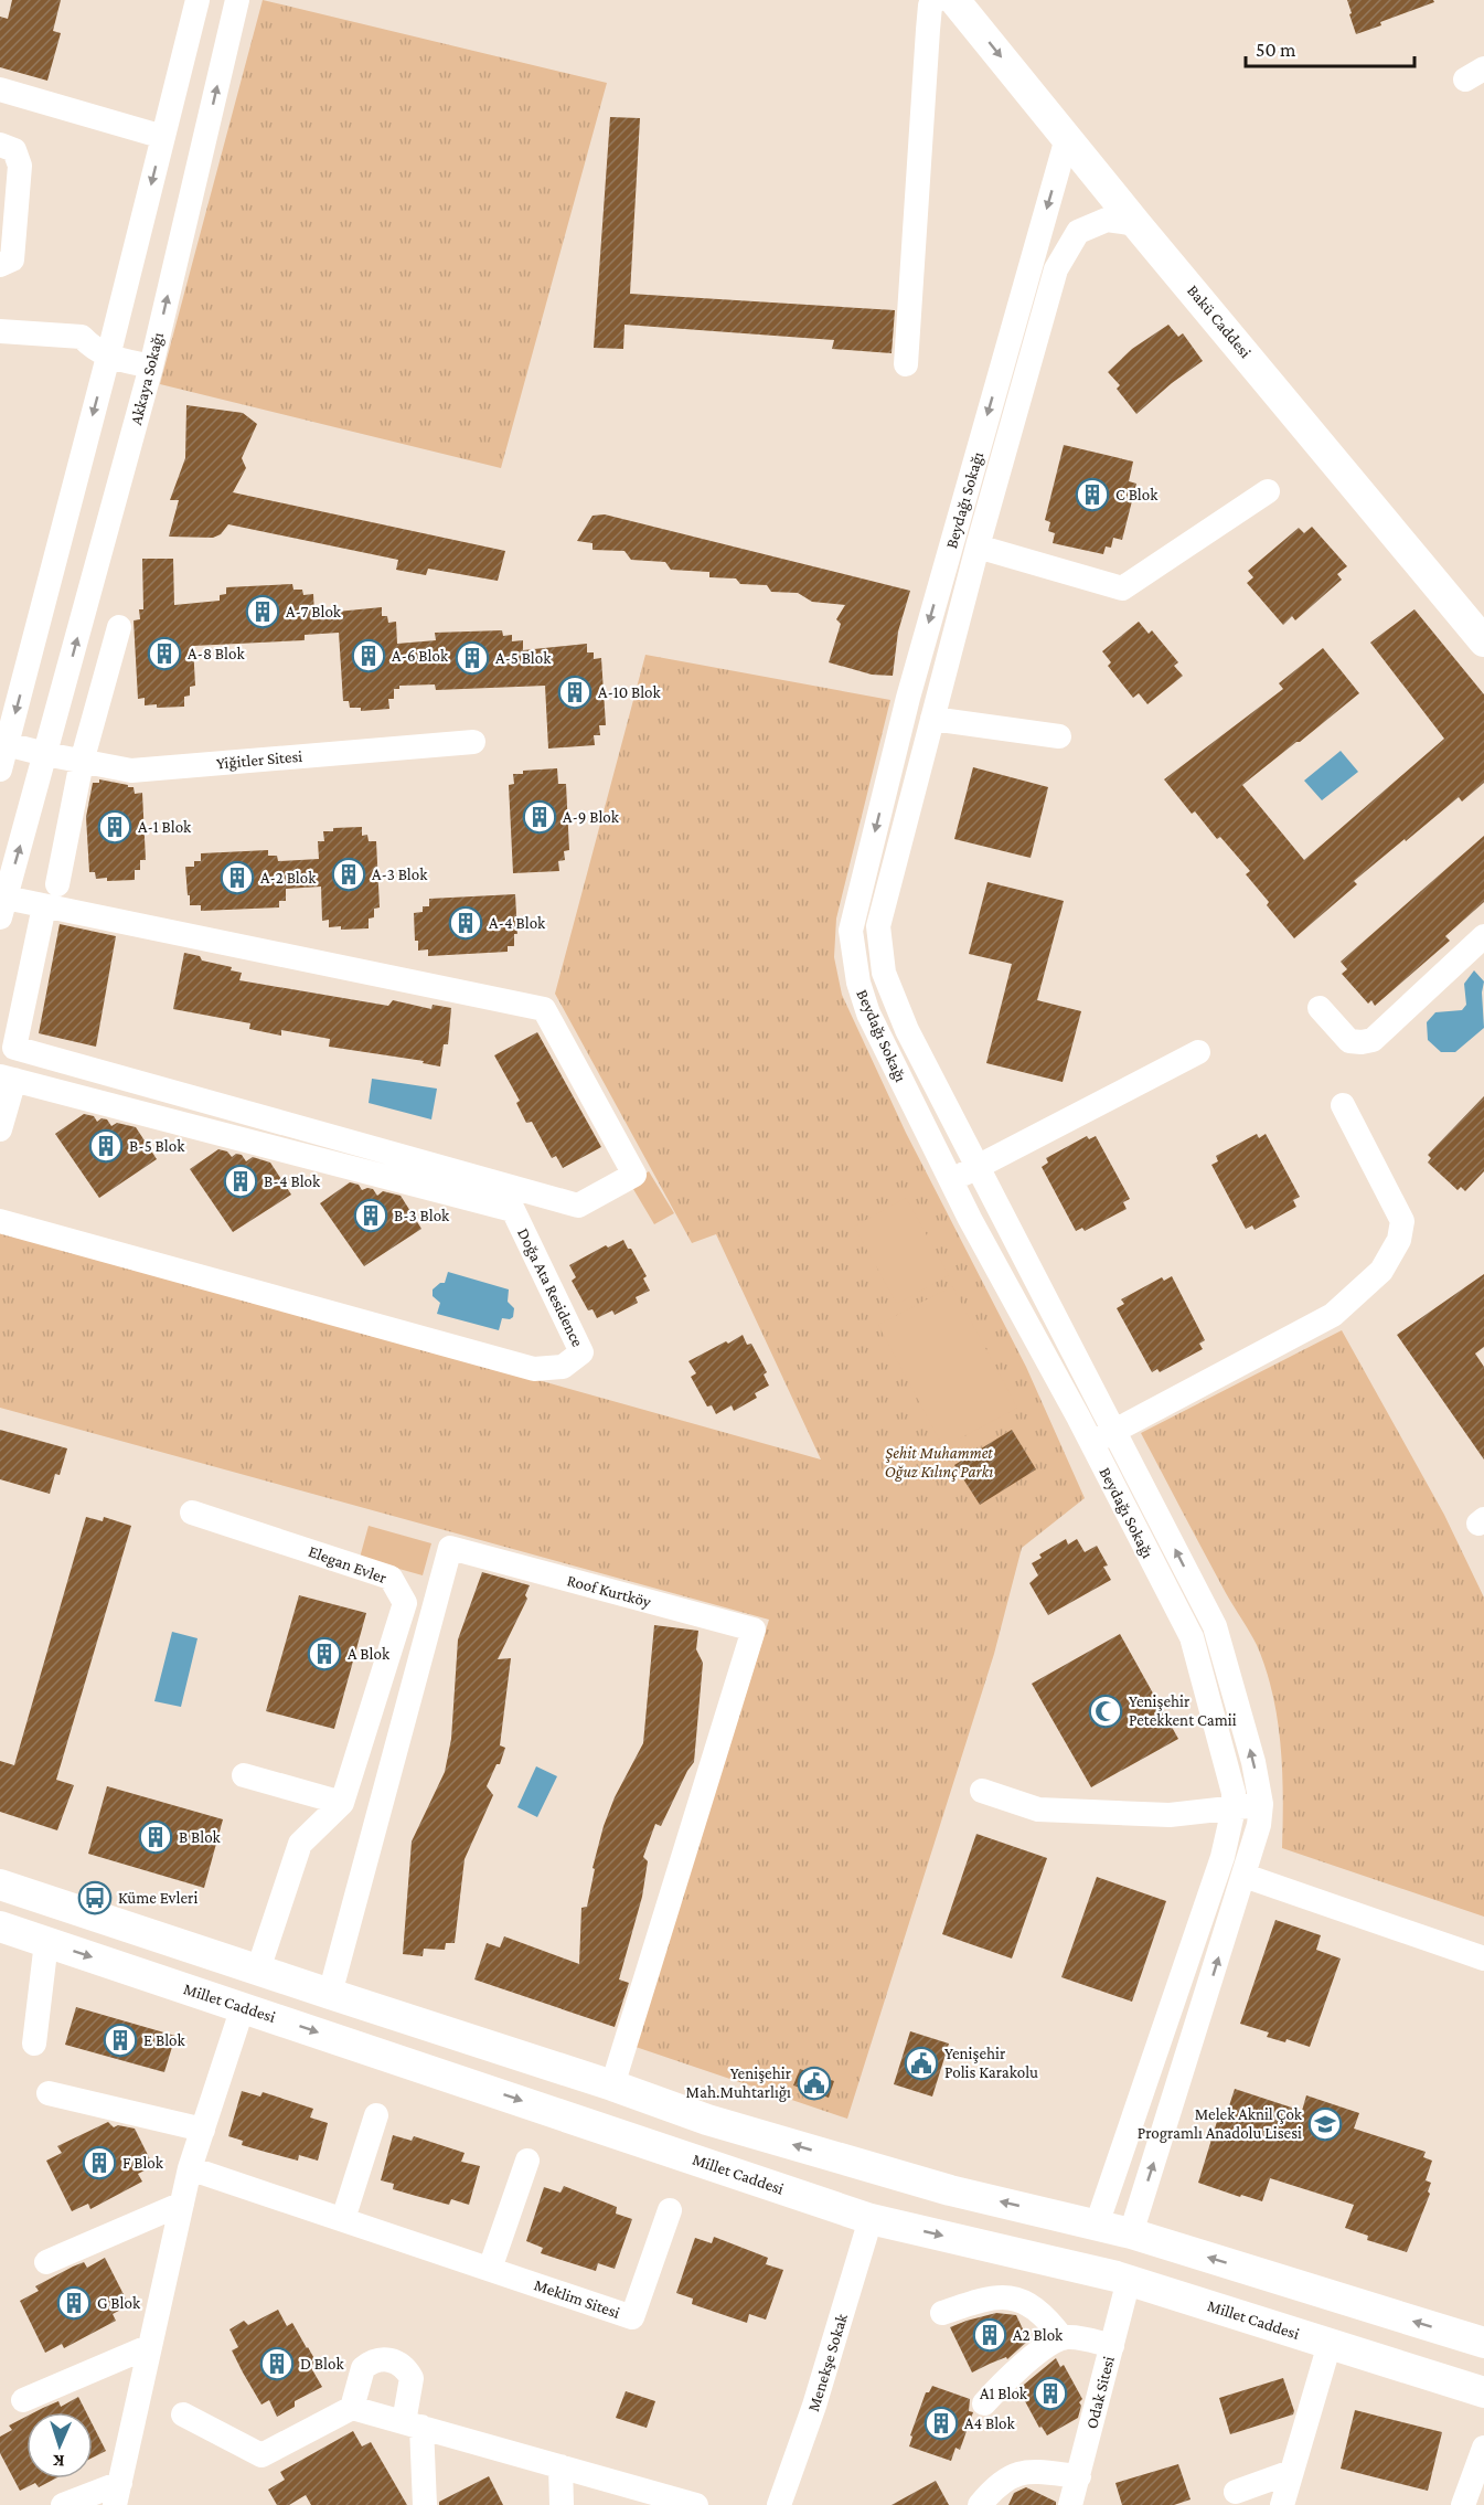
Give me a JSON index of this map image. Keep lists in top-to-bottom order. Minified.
{"streets":{"main road":["Bakü Caddesi","Millet Caddesi"],"street":["Akkaya Sokağı","Beydağı Sokağı","Yiğitler Sitesi","Doğa Ata Residence","Elegan Evler","Roof Kurtköy","Meklim Sitesi","Menekşe Sokak","Odak Sitesi"]},"crossings":[["Bakü Caddesi","Beydağı Sokağı"],["Akkaya Sokağı","Yiğitler Sitesi"],["Millet Caddesi","Menekşe Sokak"],["Millet Caddesi","Odak Sitesi"]],"parks":["Şehit Muhammet Oğuz Kılınç Parkı"],"places":{"building":["C Blok","A-7 Blok","A-8 Blok","A-6 Blok","A-5 Blok","A-10 Blok","A-9 Blok","A-1 Blok","A-3 Blok","A-2 Blok","A-4 Blok","B-5 Blok","B-4 Blok","B-3 Blok","A Blok","B Blok","E Blok","F Blok","G Blok","A2 Blok","D Blok","A1 Blok","A4 Blok"],"mosque":["Yenişehir Petekkent Camii"],"bus stop":["Küme Evleri"],"public building":["Yenişehir Polis Karakolu","Yenişehir Mah.Muhtarlığı"],"school or university":["Melek Aknil Çok Programlı Anadolu Lisesi"]},"scale_bar":"50 m","north":"bottom"}
